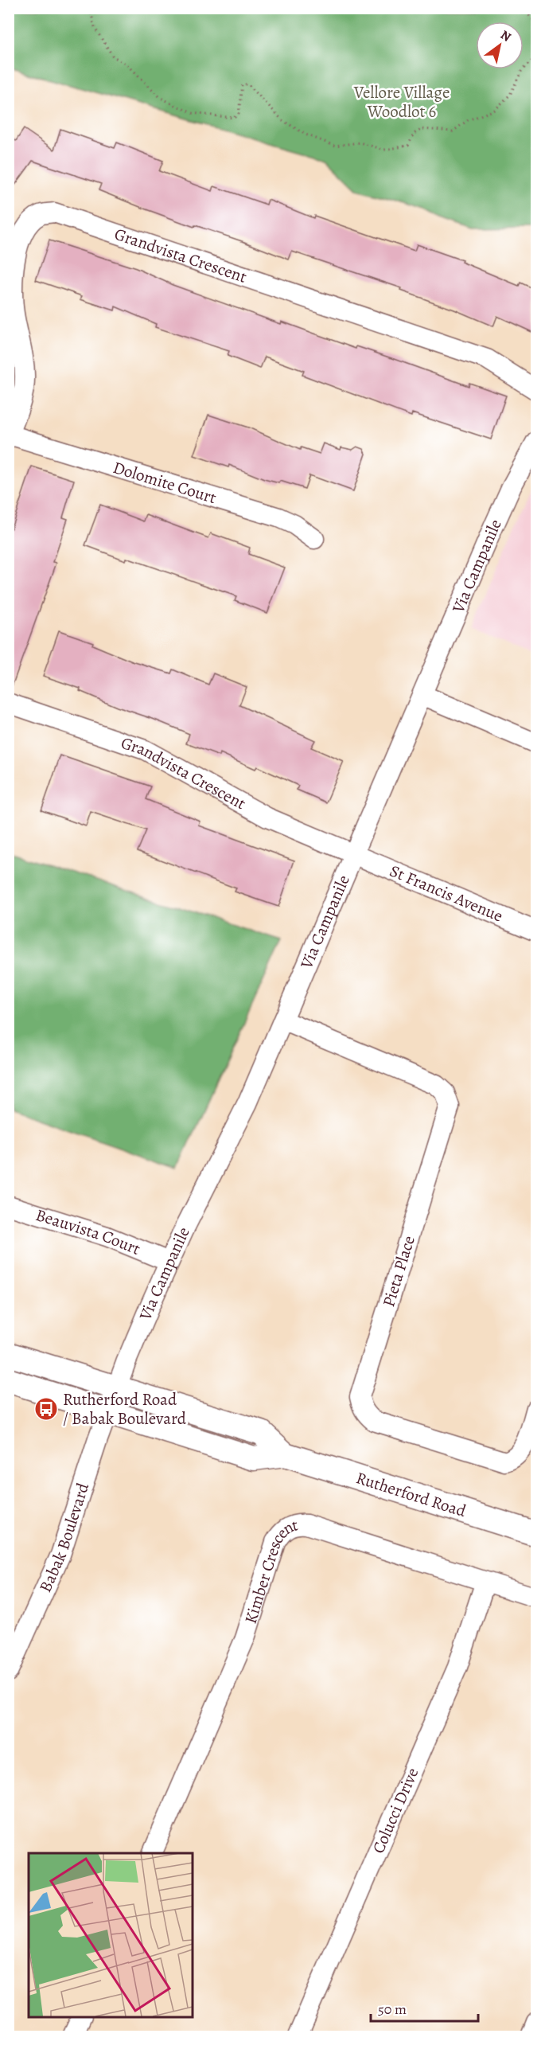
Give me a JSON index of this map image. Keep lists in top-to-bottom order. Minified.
{"streets":{"main road":["Rutherford Road"],"street":["Grandvista Crescent","Dolomite Court","Via Campanile","St Francis Avenue","Beauvista Court","Pieta Place","Babak Boulevard","Kimber Crescent","Colucci Drive"]},"crossings":[["Grandvista Crescent","Dolomite Court"],["Grandvista Crescent","Via Campanile"],["Grandvista Crescent","St Francis Avenue"],["Via Campanile","St Francis Avenue"],["Via Campanile","Beauvista Court"],["Via Campanile","Pieta Place"],["Via Campanile","Rutherford Road"],["Via Campanile","Babak Boulevard"],["Rutherford Road","Babak Boulevard"],["Kimber Crescent","Colucci Drive"]],"parks":["Vellore Village Woodlot 6"],"places":{"bus stop":["Rutherford Road / Babak Boulevard"]},"scale_bar":"50 m","north":"top right"}
